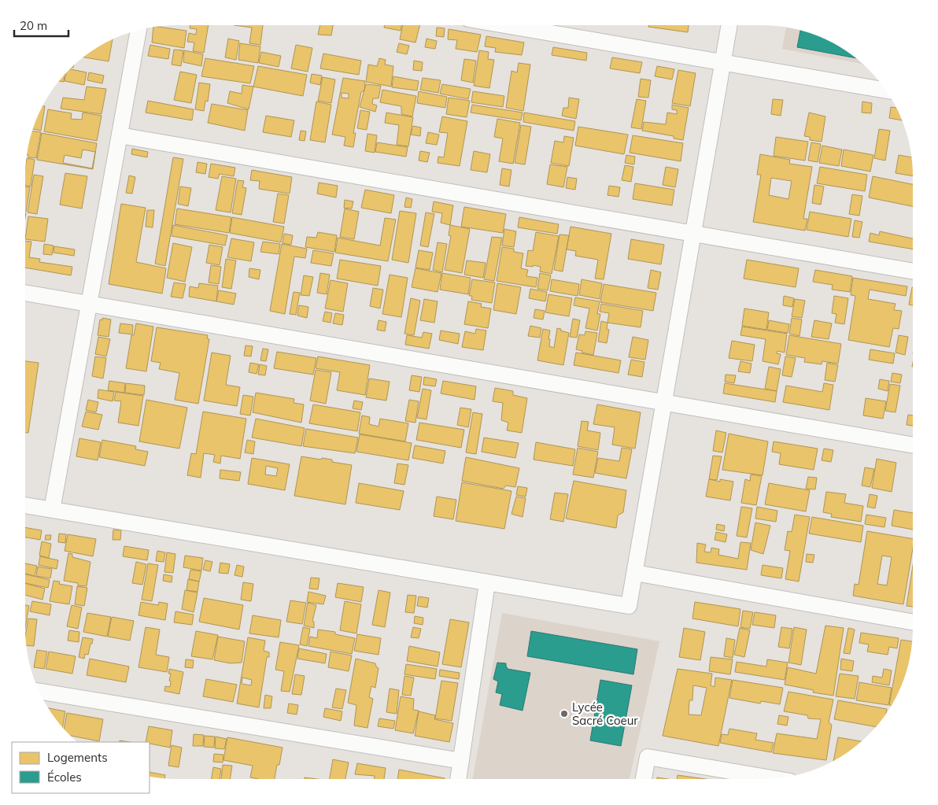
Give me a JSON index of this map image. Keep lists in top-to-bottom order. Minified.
{"places":["Lycée Sacré Coeur"],"legend":["Logements","Écoles"],"scale_bar":"20 m"}
